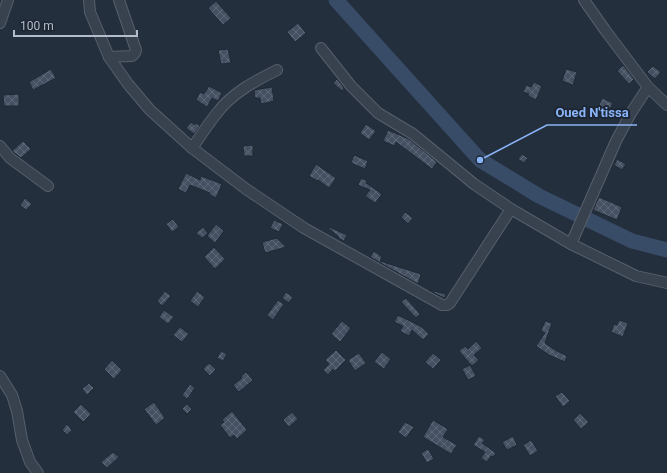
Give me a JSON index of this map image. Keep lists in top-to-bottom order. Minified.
{"places":["Oued N'tissa"],"scale_bar":"100 m"}
